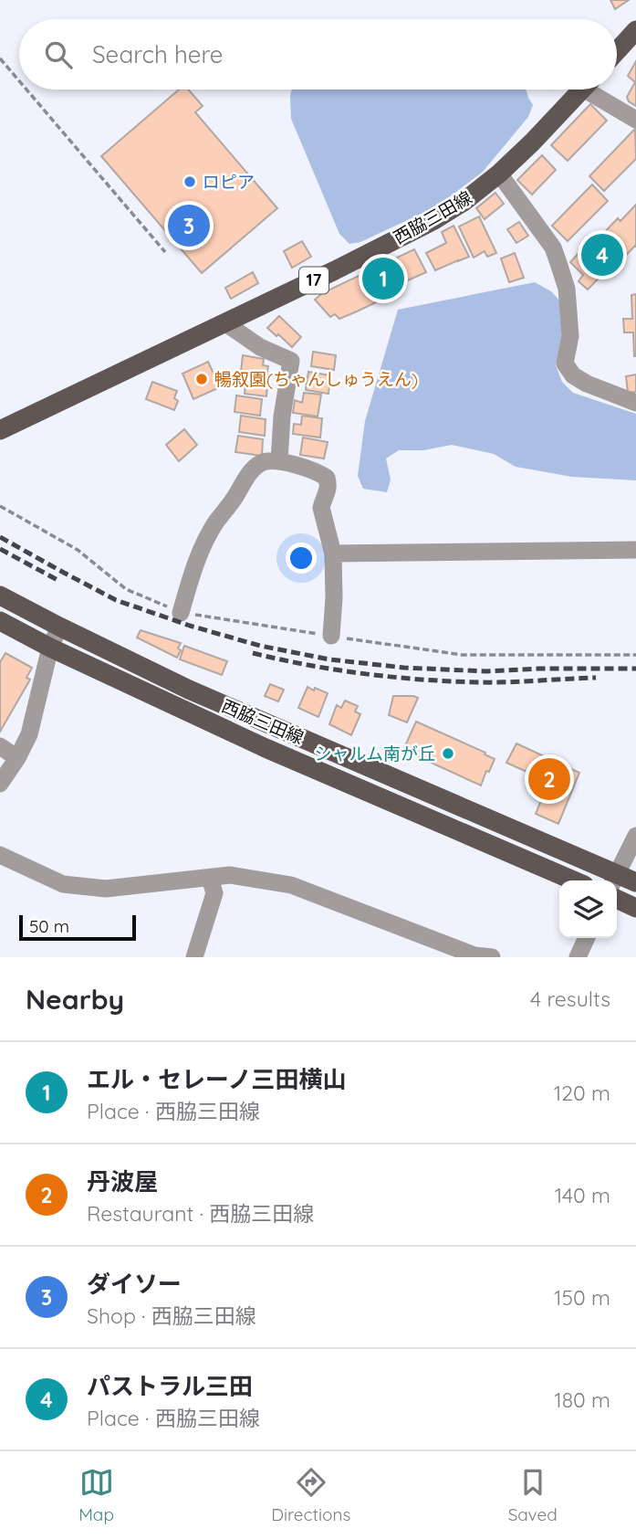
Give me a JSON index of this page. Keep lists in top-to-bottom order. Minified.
{"streets":{"main road":["西脇三田線","17"]},"places":["ロピア","暢叙園(ちゃんしゅうえん)","シャルム南が丘"],"scale_bar":"50 m","page":{"search":"Search here","pins":["3","4","1","2"],"scale":"50 m","heading":["Nearby","4 results"],"list":[{"mark":"1","name":"エル・セレーノ三田横山","note":"Place · 西脇三田線","value":"120 m"},{"mark":"2","name":"丹波屋","note":"Restaurant · 西脇三田線","value":"140 m"},{"mark":"3","name":"ダイソー","note":"Shop · 西脇三田線","value":"150 m"},{"mark":"4","name":"パストラル三田","note":"Place · 西脇三田線","value":"180 m"}],"nav":["Map","Directions","Saved"]}}
